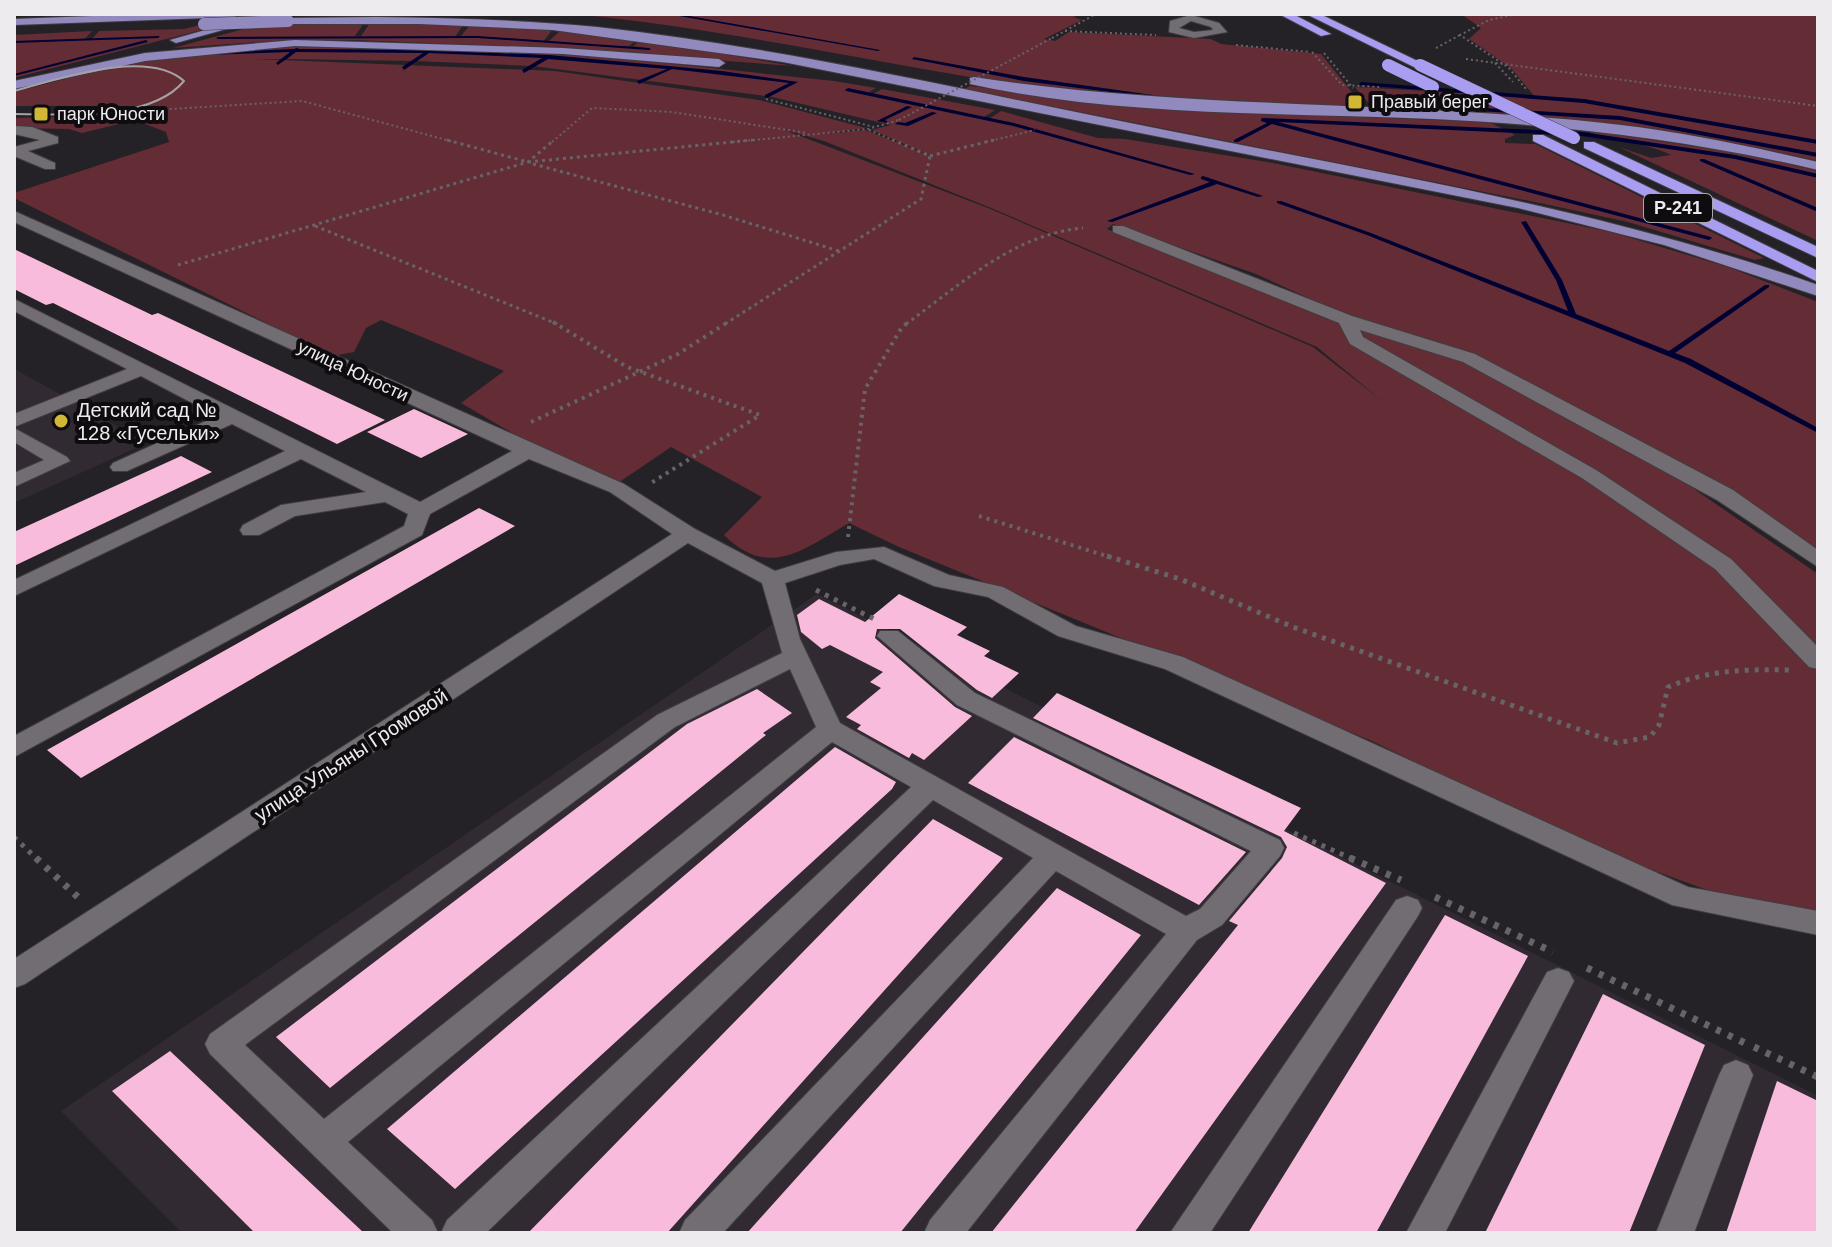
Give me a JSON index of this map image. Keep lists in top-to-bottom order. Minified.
{"streets":{"highway":["Р-241"],"street":["улица Юности","улица Ульяны Громовой"]},"crossings":[["улица Юности","улица Ульяны Громовой"]],"places":{"transit":["Правый берег","парк Юности"],"other":["Детский сад № 128 «Гусельки»"]}}
